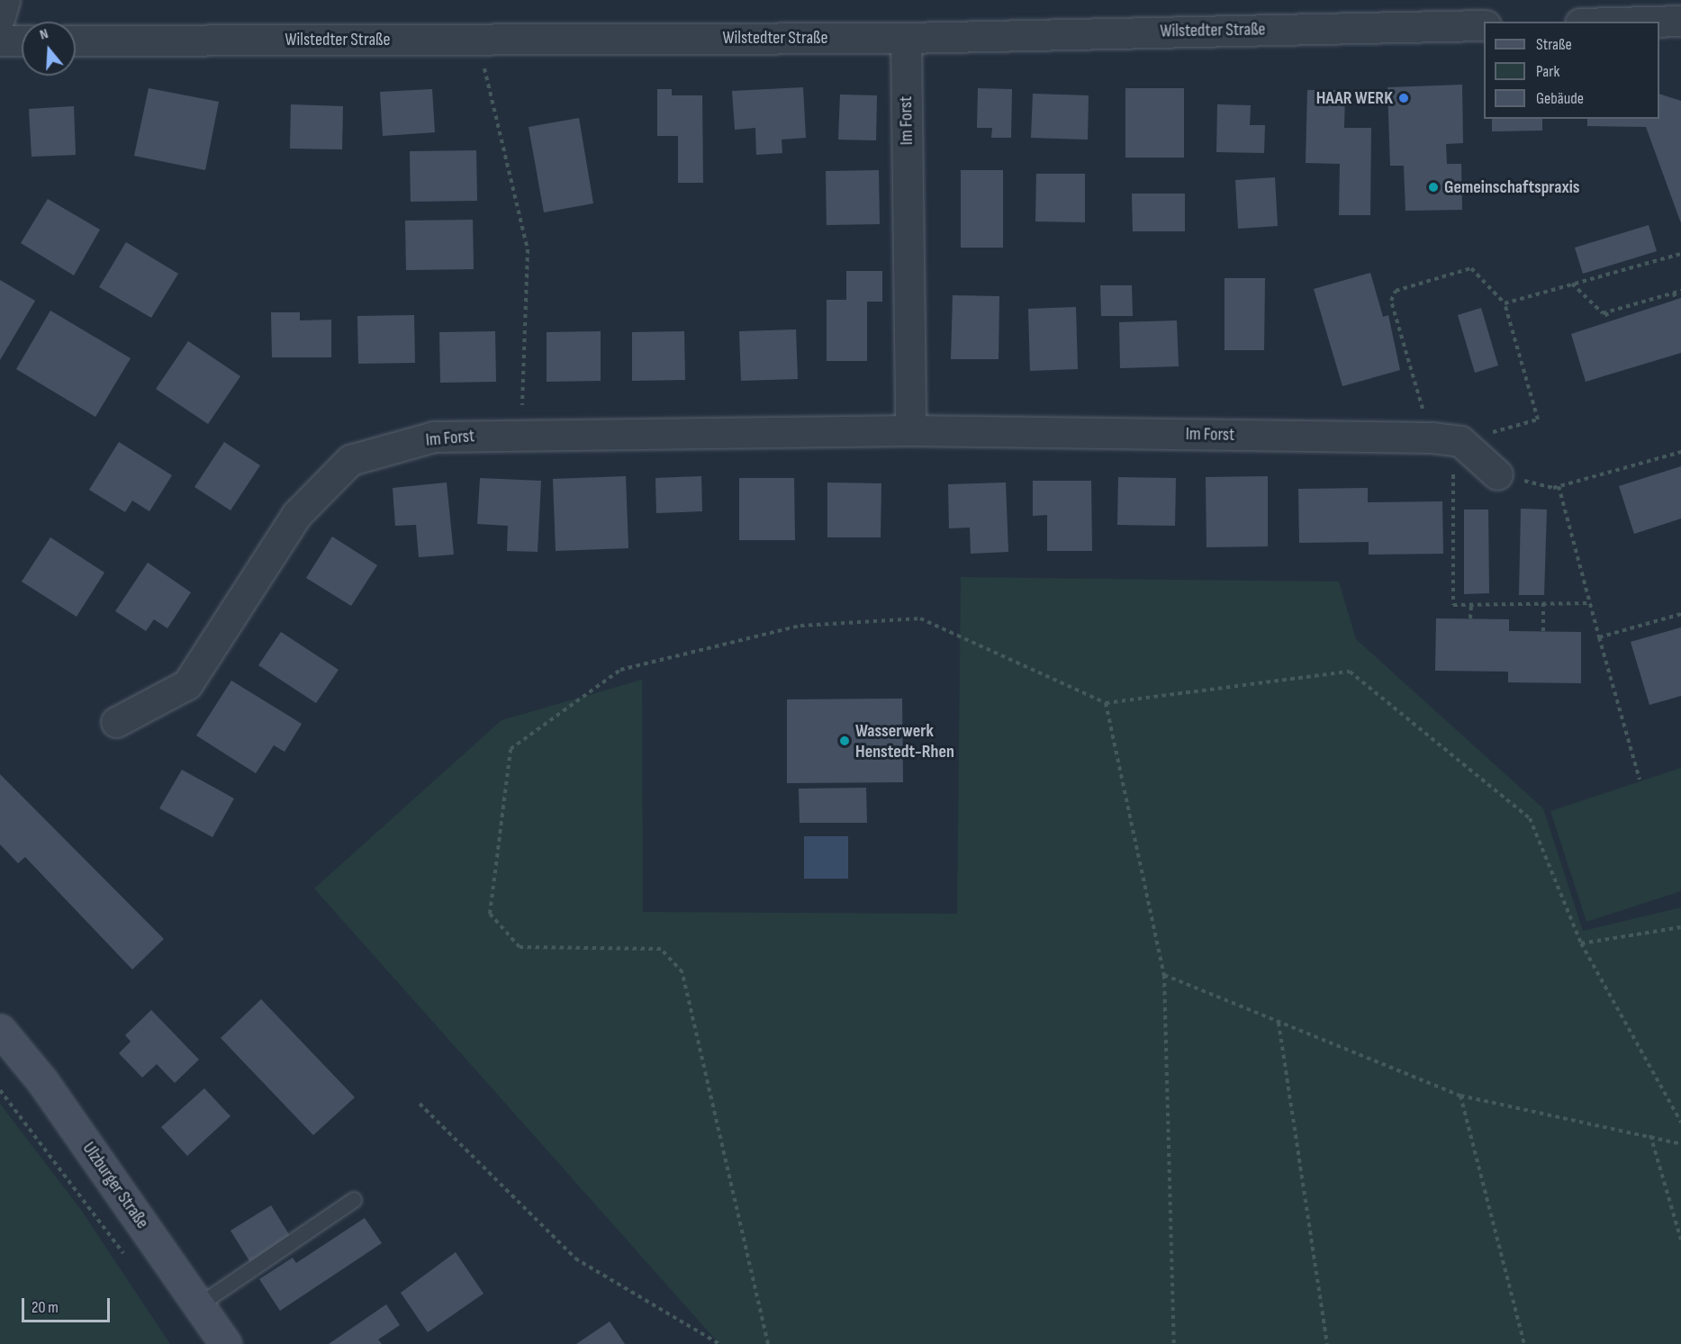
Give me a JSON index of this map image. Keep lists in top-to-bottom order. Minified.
{"streets":{"main road":["Ulzburger Straße"],"street":["Wilstedter Straße","Im Forst"]},"crossings":[["Wilstedter Straße","Im Forst"]],"places":["HAAR WERK","Gemeinschaftspraxis","Wasserwerk Henstedt-Rhen"],"legend":["Straße","Park","Gebäude"],"scale_bar":"20 m","north":"top"}
